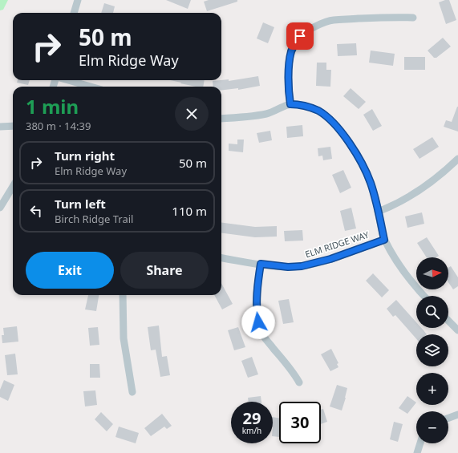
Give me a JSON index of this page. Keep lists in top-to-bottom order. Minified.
{"streets":{"street":["ELM RIDGE WAY"]},"north":"right","page":{"turn":["50 m","Elm Ridge Way"],"heading":["1 min","380 m · 14:39"],"list":[{"name":"Turn right","note":"Elm Ridge Way","value":"50 m"},{"name":"Turn left","note":"Birch Ridge Trail","value":"110 m"}],"buttons":["Exit","Share"],"map_buttons":["+","−"],"speed":"29 km/h","limit":"30"}}
